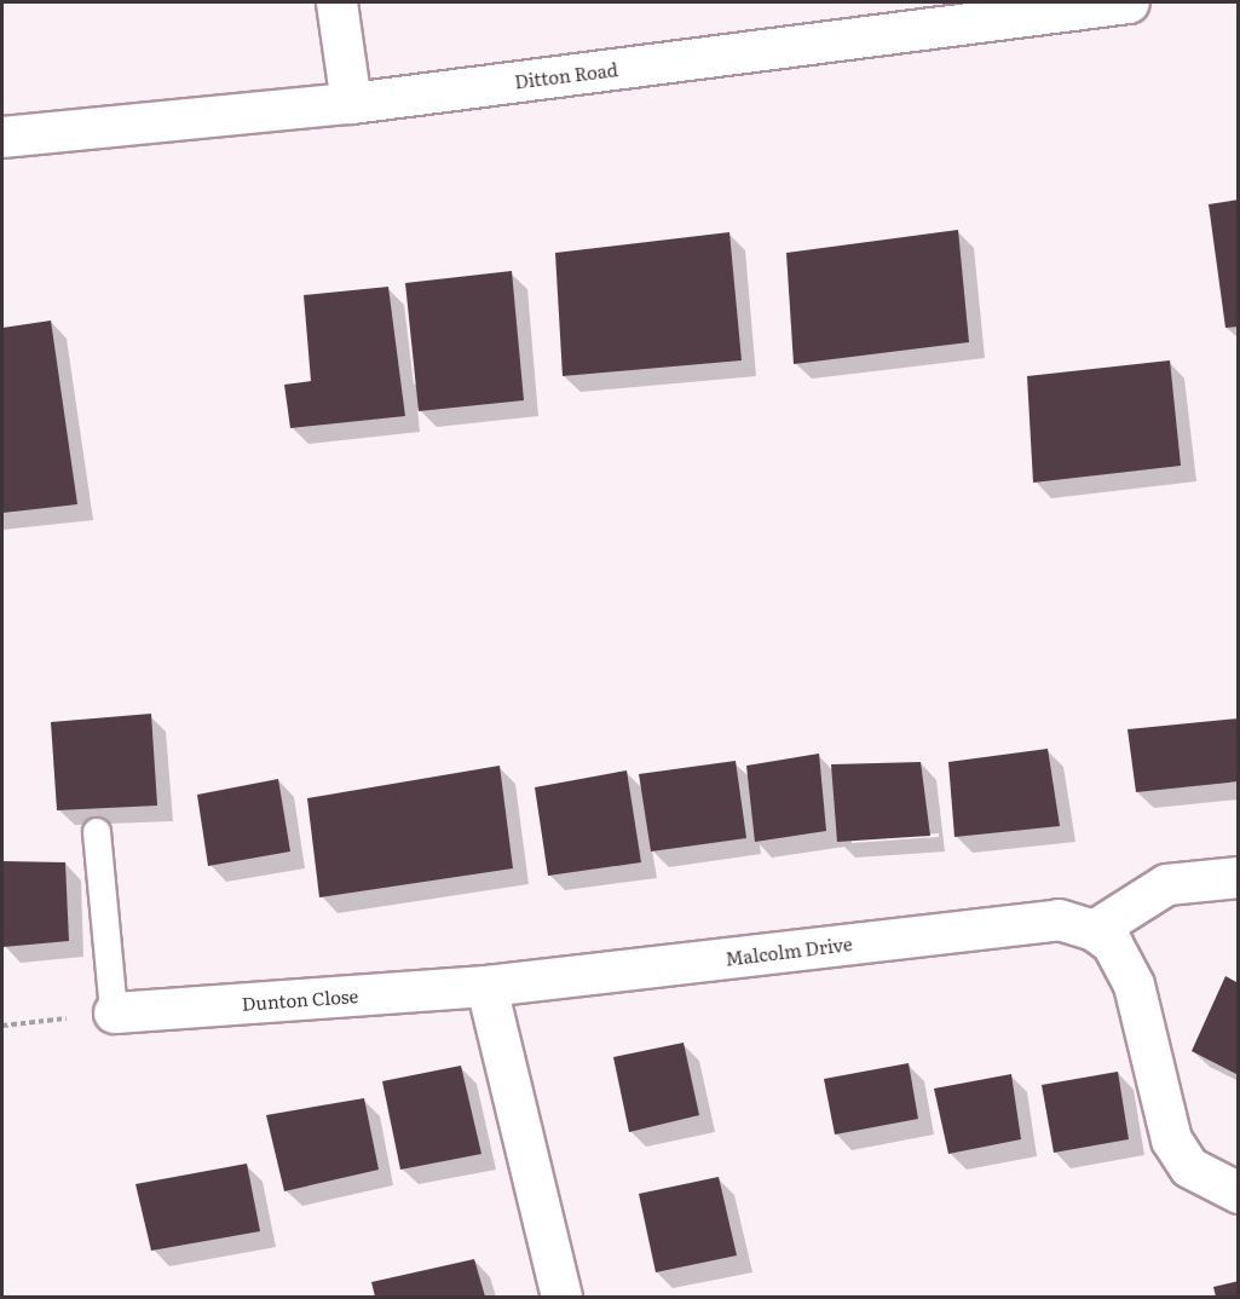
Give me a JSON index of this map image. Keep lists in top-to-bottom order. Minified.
{"streets":{"street":["Ditton Road","Malcolm Drive","Dunton Close"]},"crossings":[["Malcolm Drive","Dunton Close"]]}
